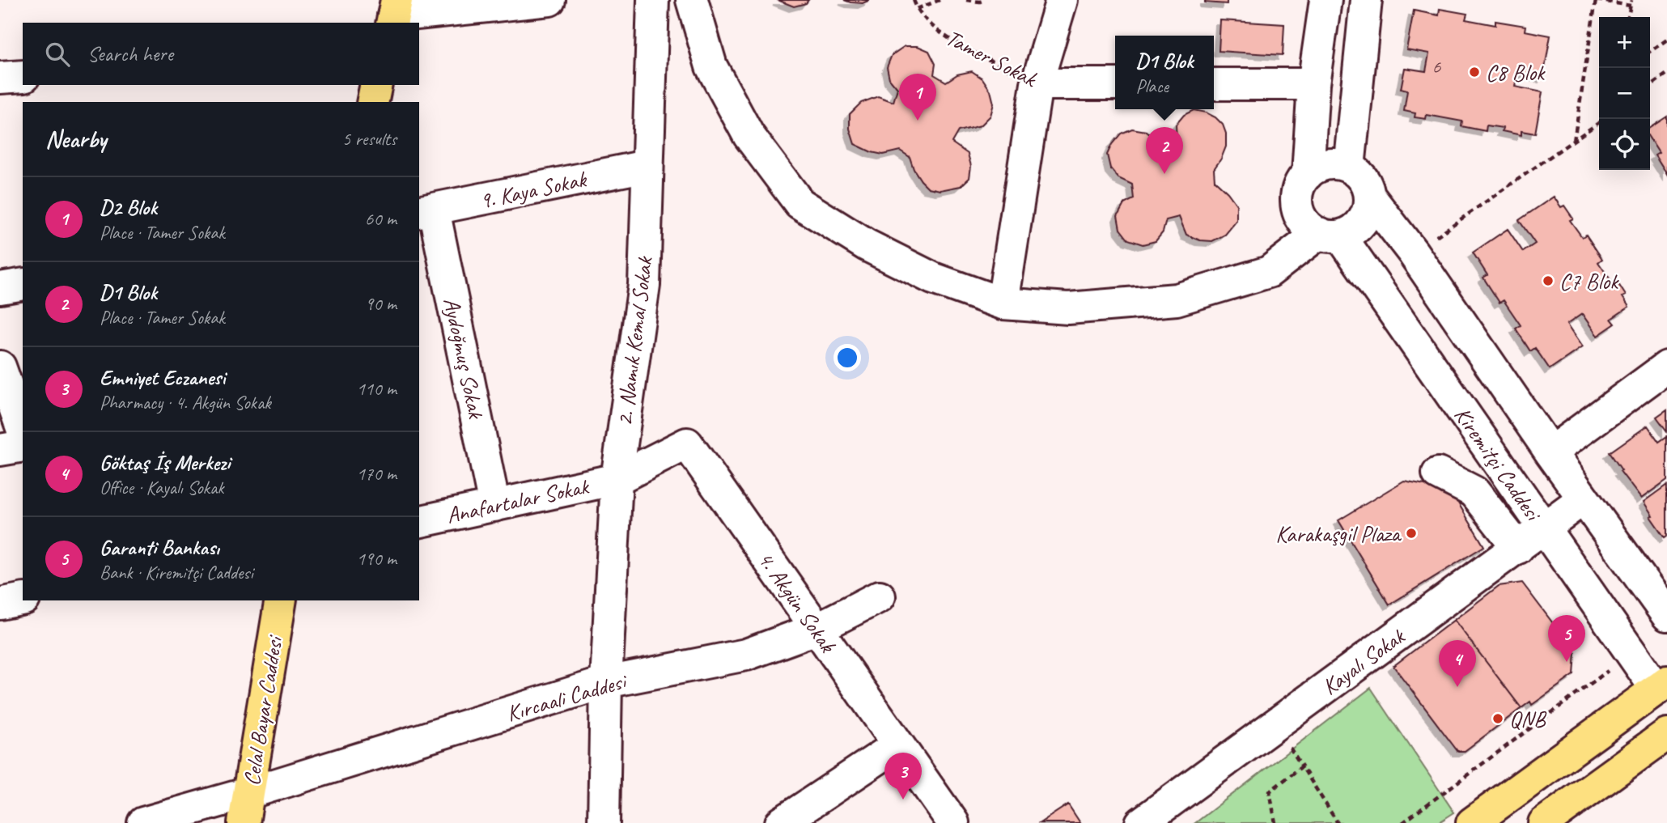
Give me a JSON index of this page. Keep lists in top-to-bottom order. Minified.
{"streets":{"main road":["Celal Bayar Caddesi"],"street":["Tamer Sokak","9. Kaya Sokak","2. Namık Kemal Sokak","Aydoğmuş Sokak","Kiremitçi Caddesi","Anafartalar Sokak","4. Akgün Sokak","Kayalı Sokak","Kırcaali Caddesi"]},"crossings":[["9. Kaya Sokak","2. Namık Kemal Sokak"],["9. Kaya Sokak","Aydoğmuş Sokak"],["2. Namık Kemal Sokak","Anafartalar Sokak"],["2. Namık Kemal Sokak","4. Akgün Sokak"],["2. Namık Kemal Sokak","Kırcaali Caddesi"],["Aydoğmuş Sokak","Anafartalar Sokak"],["Kiremitçi Caddesi","Kayalı Sokak"],["Anafartalar Sokak","4. Akgün Sokak"],["4. Akgün Sokak","Kırcaali Caddesi"],["Kırcaali Caddesi","Celal Bayar Caddesi"]],"places":["C8 Blok","C7 Blok","Karakaşgil Plaza","QNB"],"house_numbers":["6"],"page":{"map_buttons":["+","−"],"search":"Search here","popup":["D1 Blok","Place"],"pins":["1","2","5","4","3"],"heading":["Nearby","5 results"],"list":[{"mark":"1","name":"D2 Blok","note":"Place · Tamer Sokak","value":"60 m"},{"mark":"2","name":"D1 Blok","note":"Place · Tamer Sokak","value":"90 m"},{"mark":"3","name":"Emniyet Eczanesi","note":"Pharmacy · 4. Akgün Sokak","value":"110 m"},{"mark":"4","name":"Göktaş İş Merkezi","note":"Office · Kayalı Sokak","value":"170 m"},{"mark":"5","name":"Garanti Bankası","note":"Bank · Kiremitçi Caddesi","value":"190 m"}]}}
